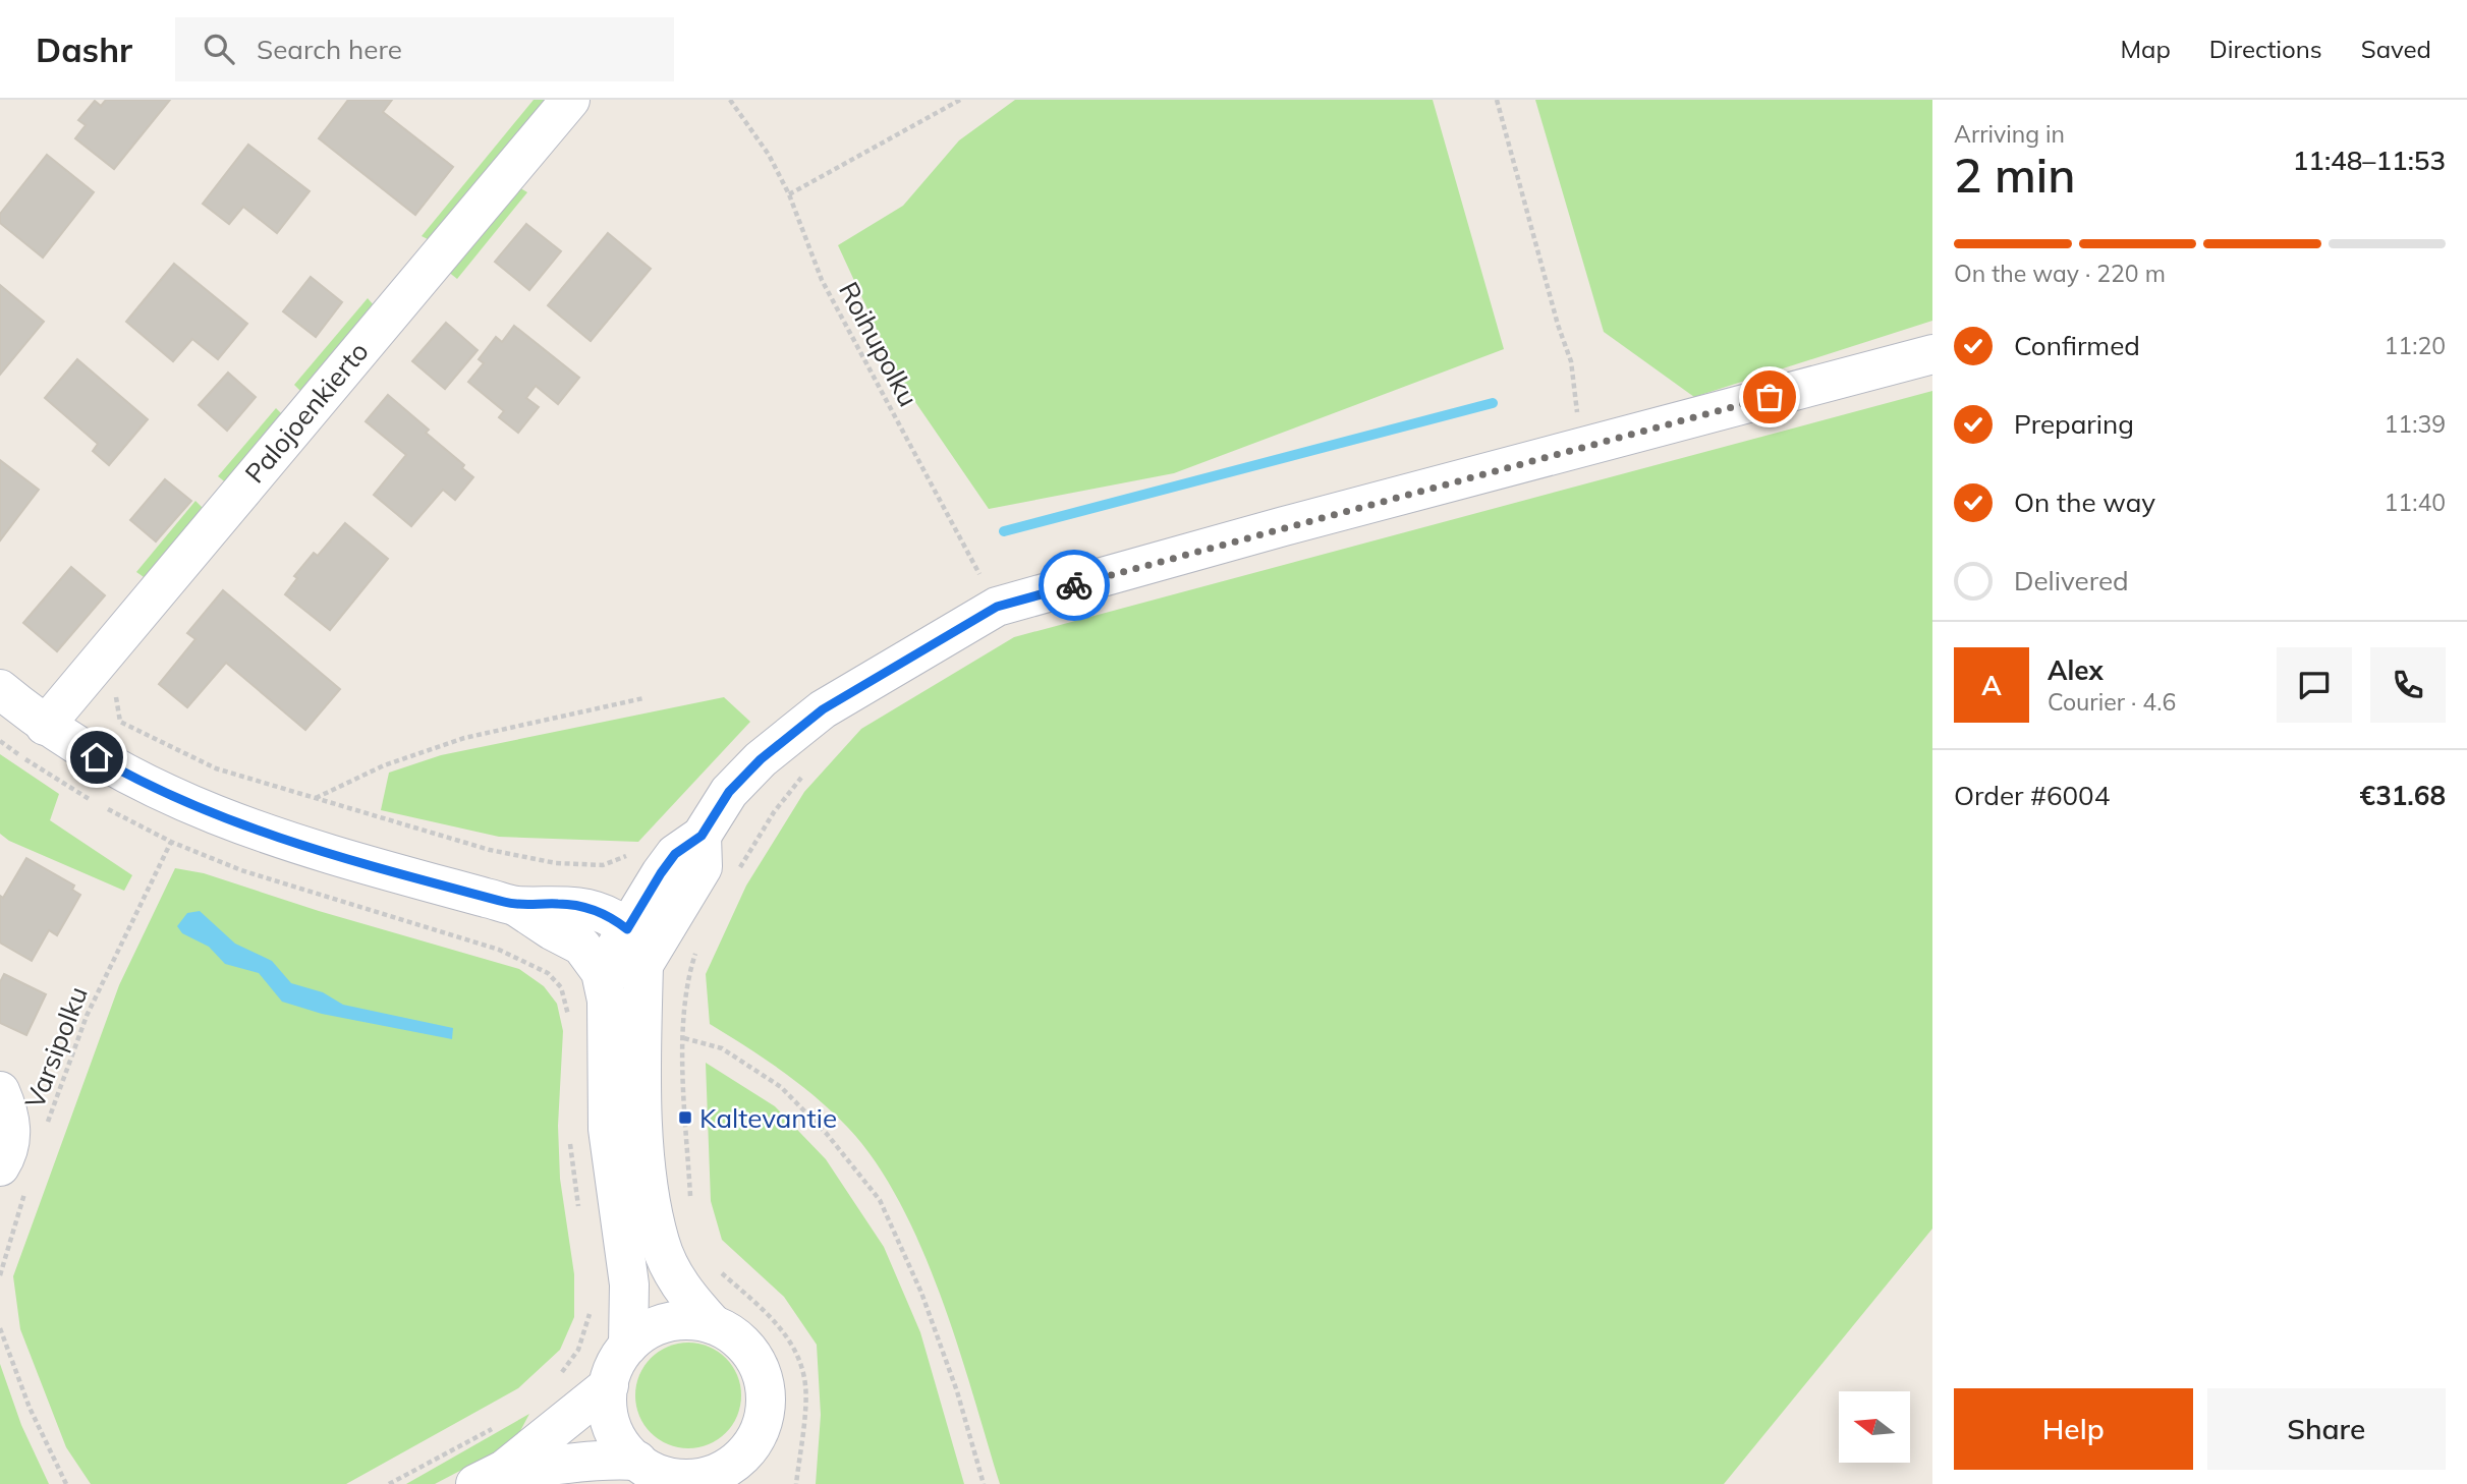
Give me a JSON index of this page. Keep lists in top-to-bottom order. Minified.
{"streets":{"street":["Palojoenkierto"],"path":["Roihupolku","Varsipolku"]},"places":{"transit":["Kaltevantie"]},"north":"left","page":{"header":"Dashr","search":"Search here","nav":["Map","Directions","Saved"],"heading":["2 min","Arriving in","11:48–11:53"],"panel":["Alex","Courier · 4.6","Order #6004","€31.68"],"bar":"On the way · 220 m","list":[["Confirmed","11:20"],["Preparing","11:39"],["On the way","11:40"],"Delivered"],"round":"A","buttons":["Help","Share"]}}
